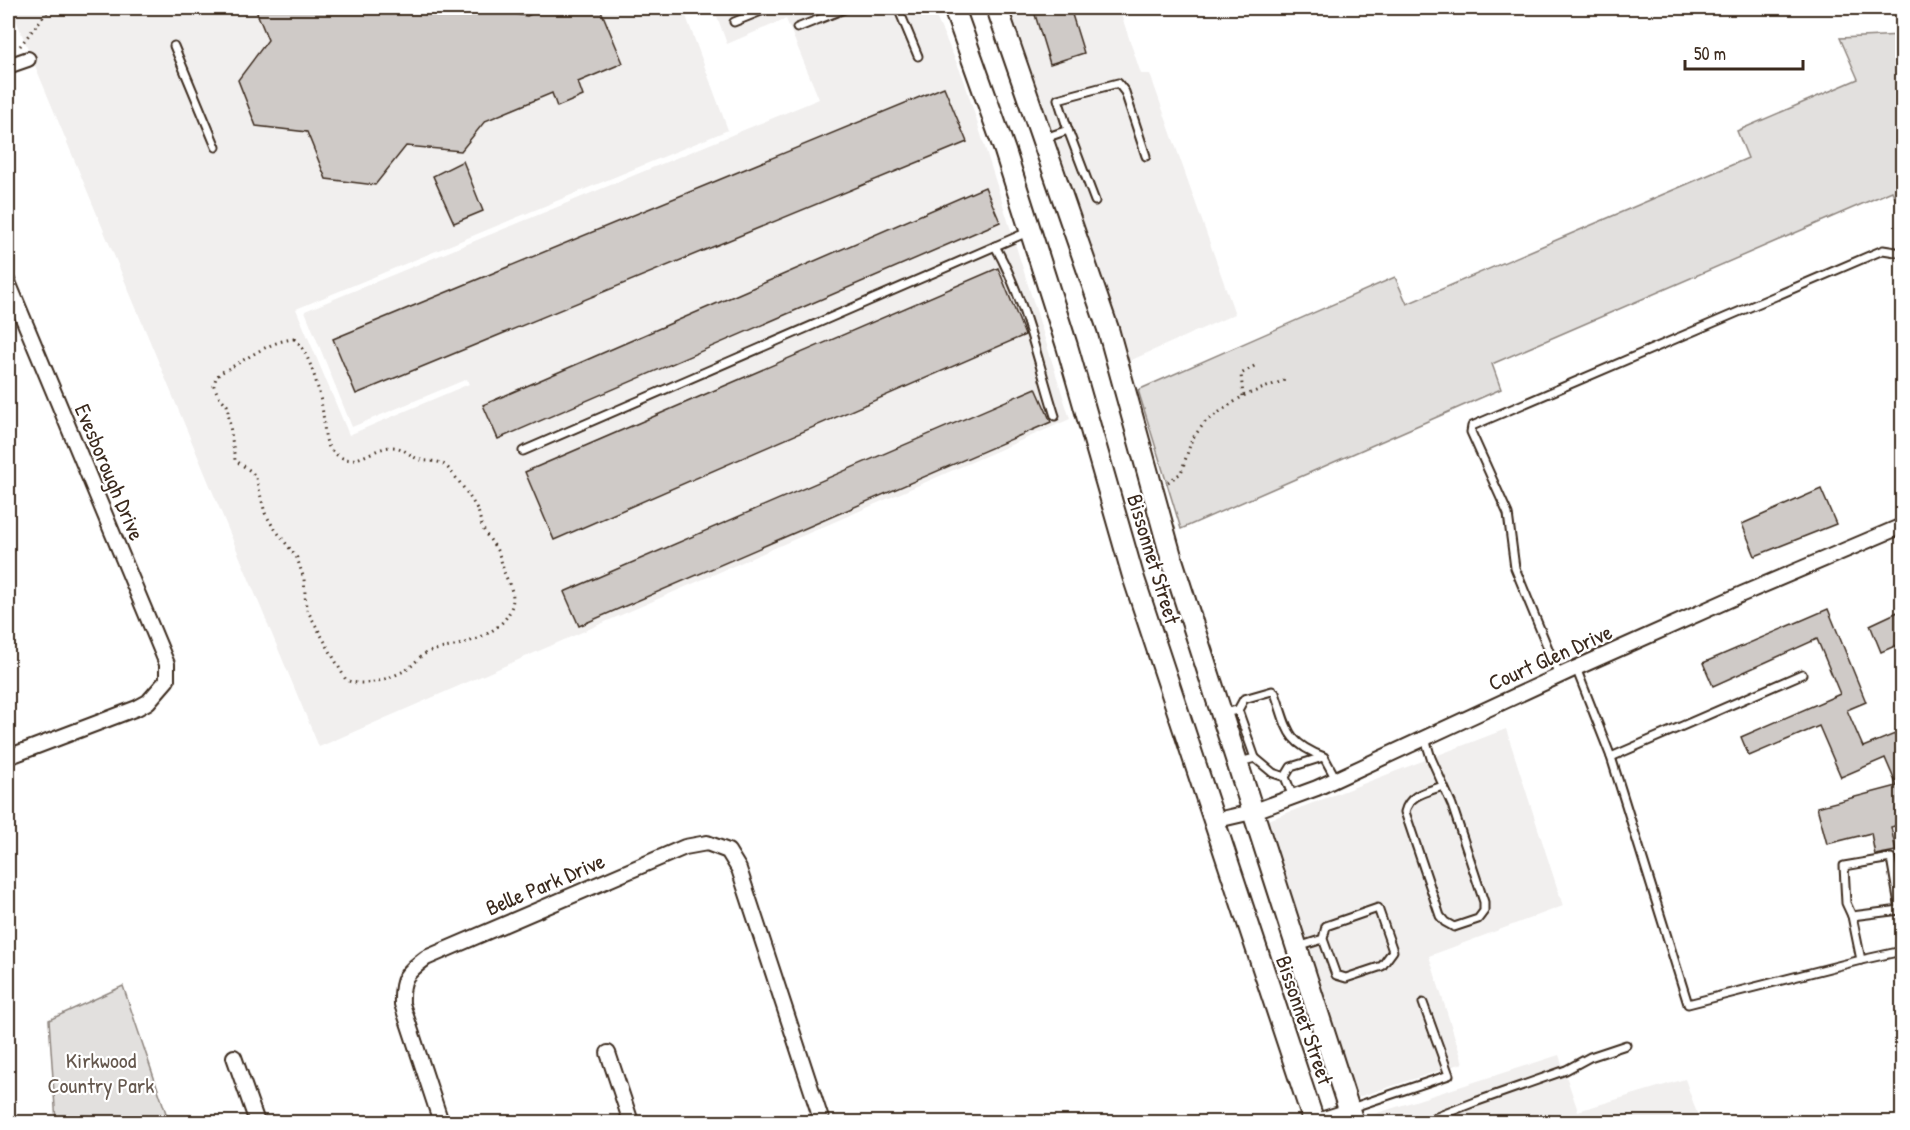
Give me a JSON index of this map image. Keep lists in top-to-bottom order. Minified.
{"streets":{"main road":["Bissonnet Street"],"street":["Evesborough Drive","Court Glen Drive","Belle Park Drive"]},"crossings":[["Bissonnet Street","Court Glen Drive"]],"parks":["Kirkwood Country Park"],"scale_bar":"50 m"}
